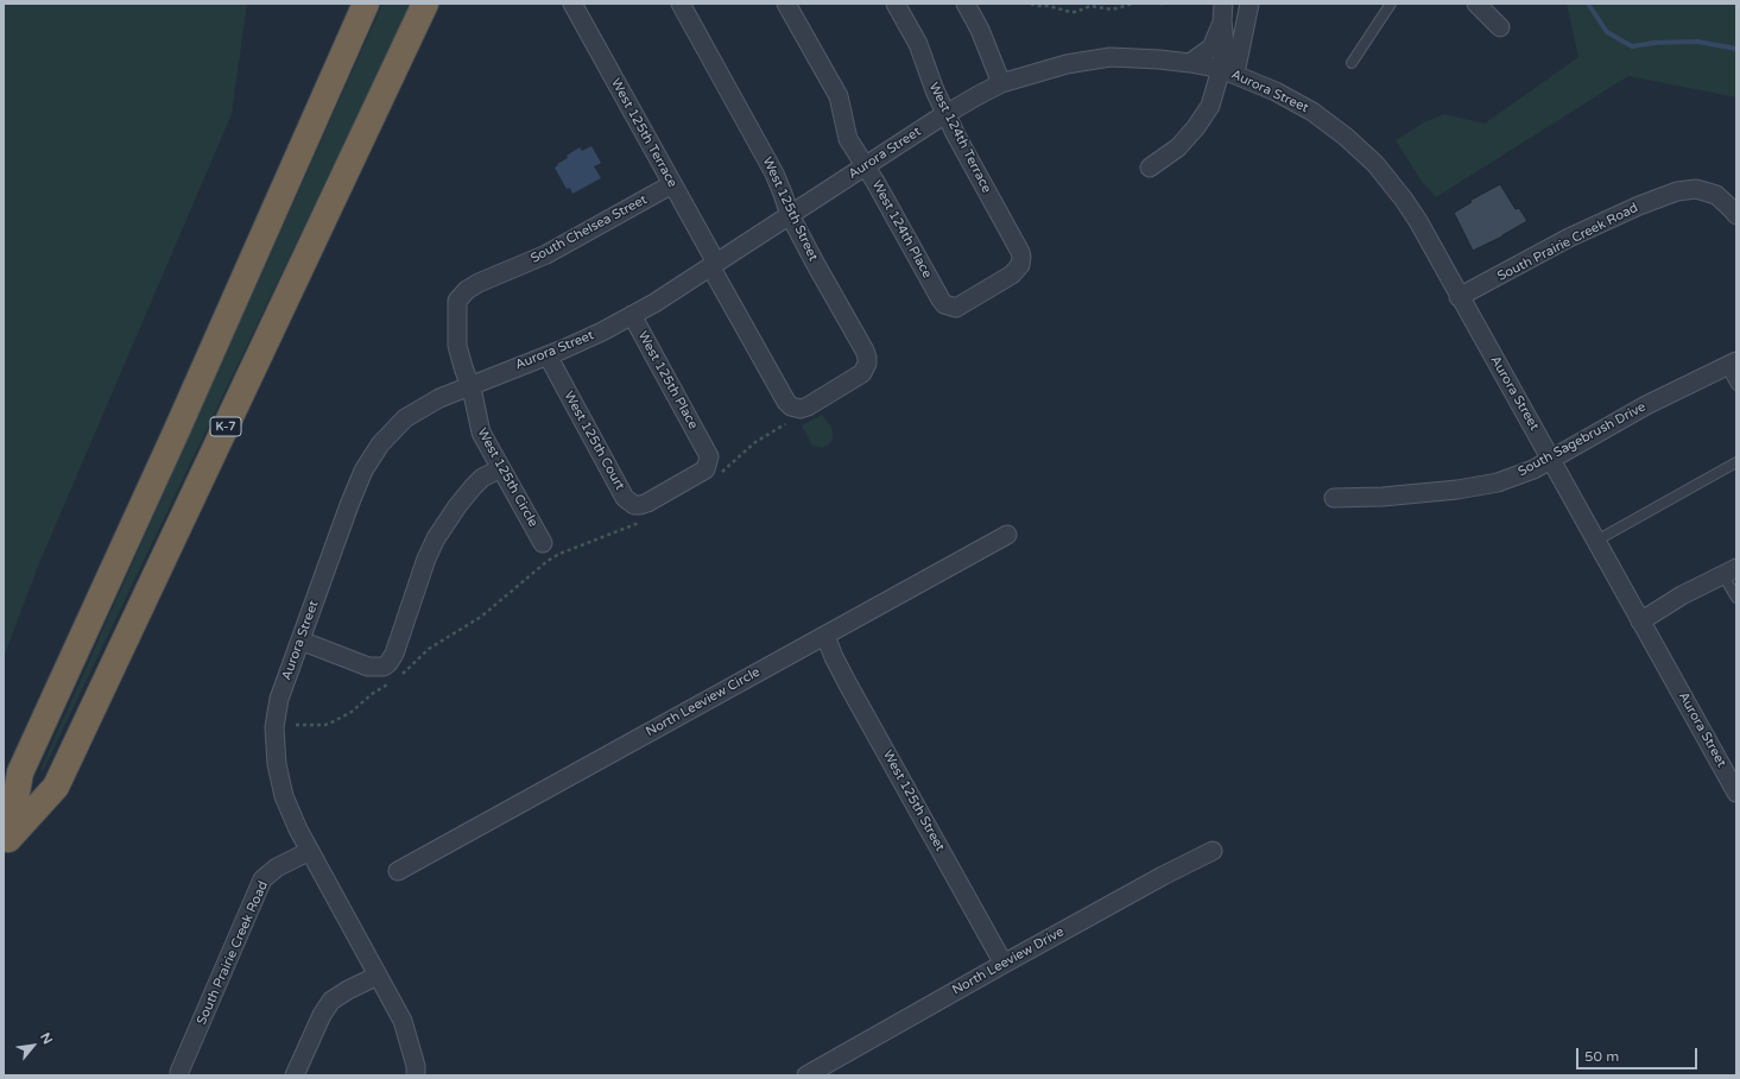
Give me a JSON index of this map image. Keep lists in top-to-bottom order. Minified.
{"streets":{"highway":["K-7"],"street":["Aurora Street","West 125th Terrace","West 124th Terrace","West 125th Street","South Chelsea Street","West 124th Place","South Prairie Creek Road","West 125th Place","South Sagebrush Drive","West 125th Court","West 125th Circle","North Leeview Circle","North Leeview Drive"]},"crossings":[["Aurora Street","West 125th Terrace"],["Aurora Street","West 124th Terrace"],["Aurora Street","West 125th Street"],["Aurora Street","South Chelsea Street"],["Aurora Street","West 124th Place"],["Aurora Street","South Prairie Creek Road"],["Aurora Street","West 125th Place"],["Aurora Street","South Sagebrush Drive"],["Aurora Street","West 125th Court"],["Aurora Street","West 125th Circle"],["West 125th Terrace","West 125th Street"],["West 125th Terrace","South Chelsea Street"],["West 124th Terrace","West 124th Place"],["West 125th Street","North Leeview Circle"],["West 125th Street","North Leeview Drive"],["South Chelsea Street","West 125th Circle"],["West 125th Place","West 125th Court"]],"scale_bar":"50 m","north":"top right"}
